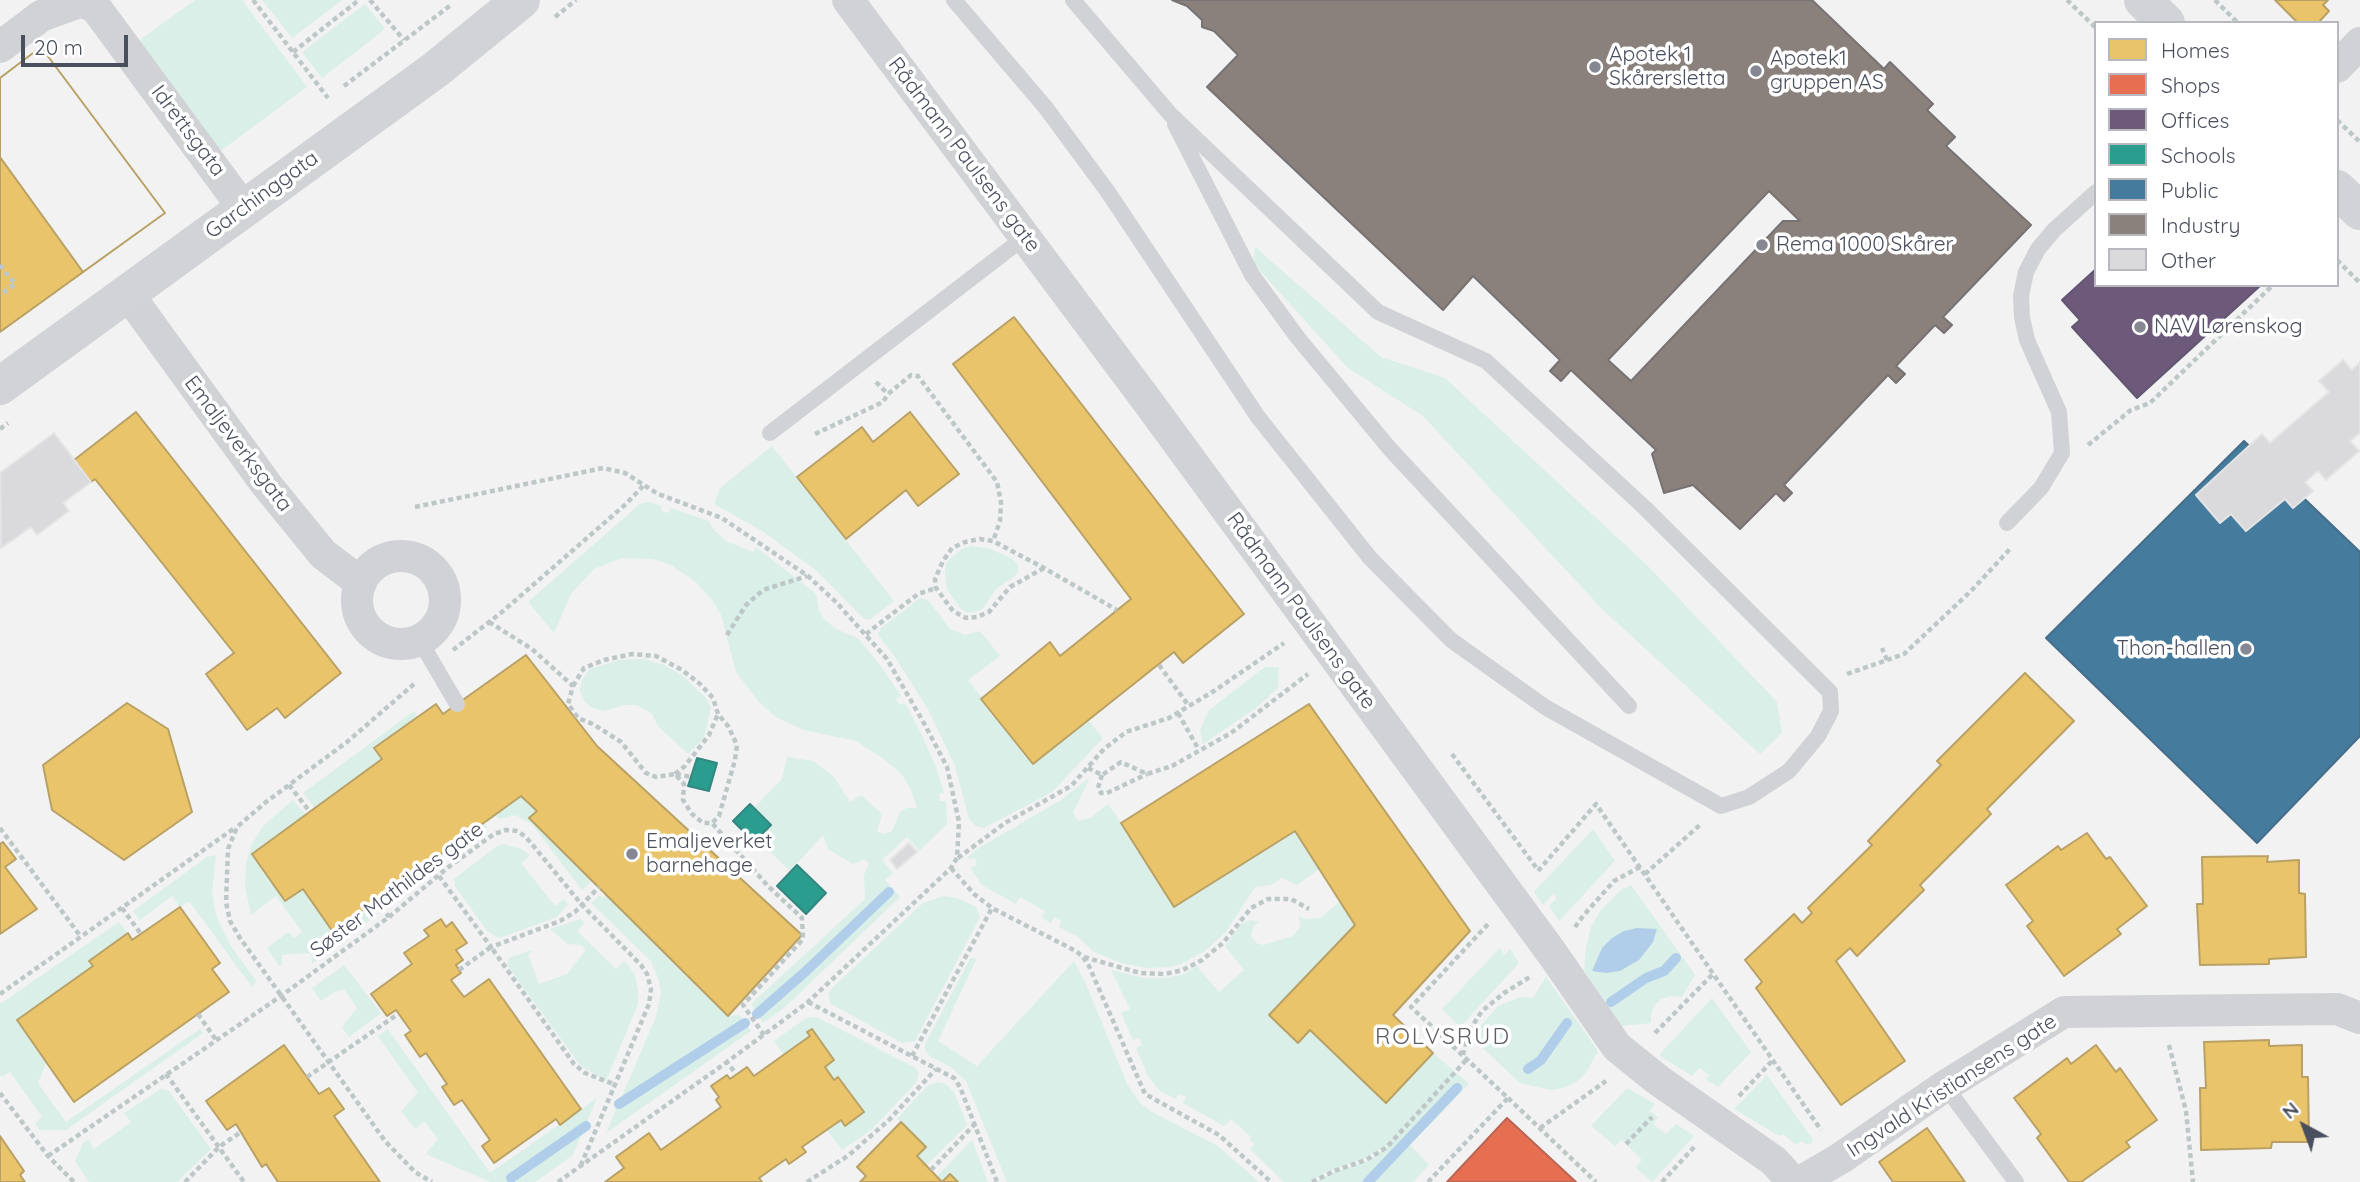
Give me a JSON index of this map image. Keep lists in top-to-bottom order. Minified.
{"streets":{"street":["Idrettsgata","Rådmann Paulsens gate","Garchinggata","Emaljeverksgata","Ingvald Kristiansens gate"],"path":["Søster Mathildes gate"]},"crossings":[["Idrettsgata","Garchinggata"],["Garchinggata","Emaljeverksgata"]],"districts":["ROLVSRUD"],"places":["Apotek 1 Skårersletta","Apotek1 gruppen AS","Rema 1000 Skårer","NAV Lørenskog","Thon-hallen","Emaljeverket barnehage"],"legend":["Homes","Shops","Offices","Schools","Public","Industry","Other"],"scale_bar":"20 m","north":"top left"}
